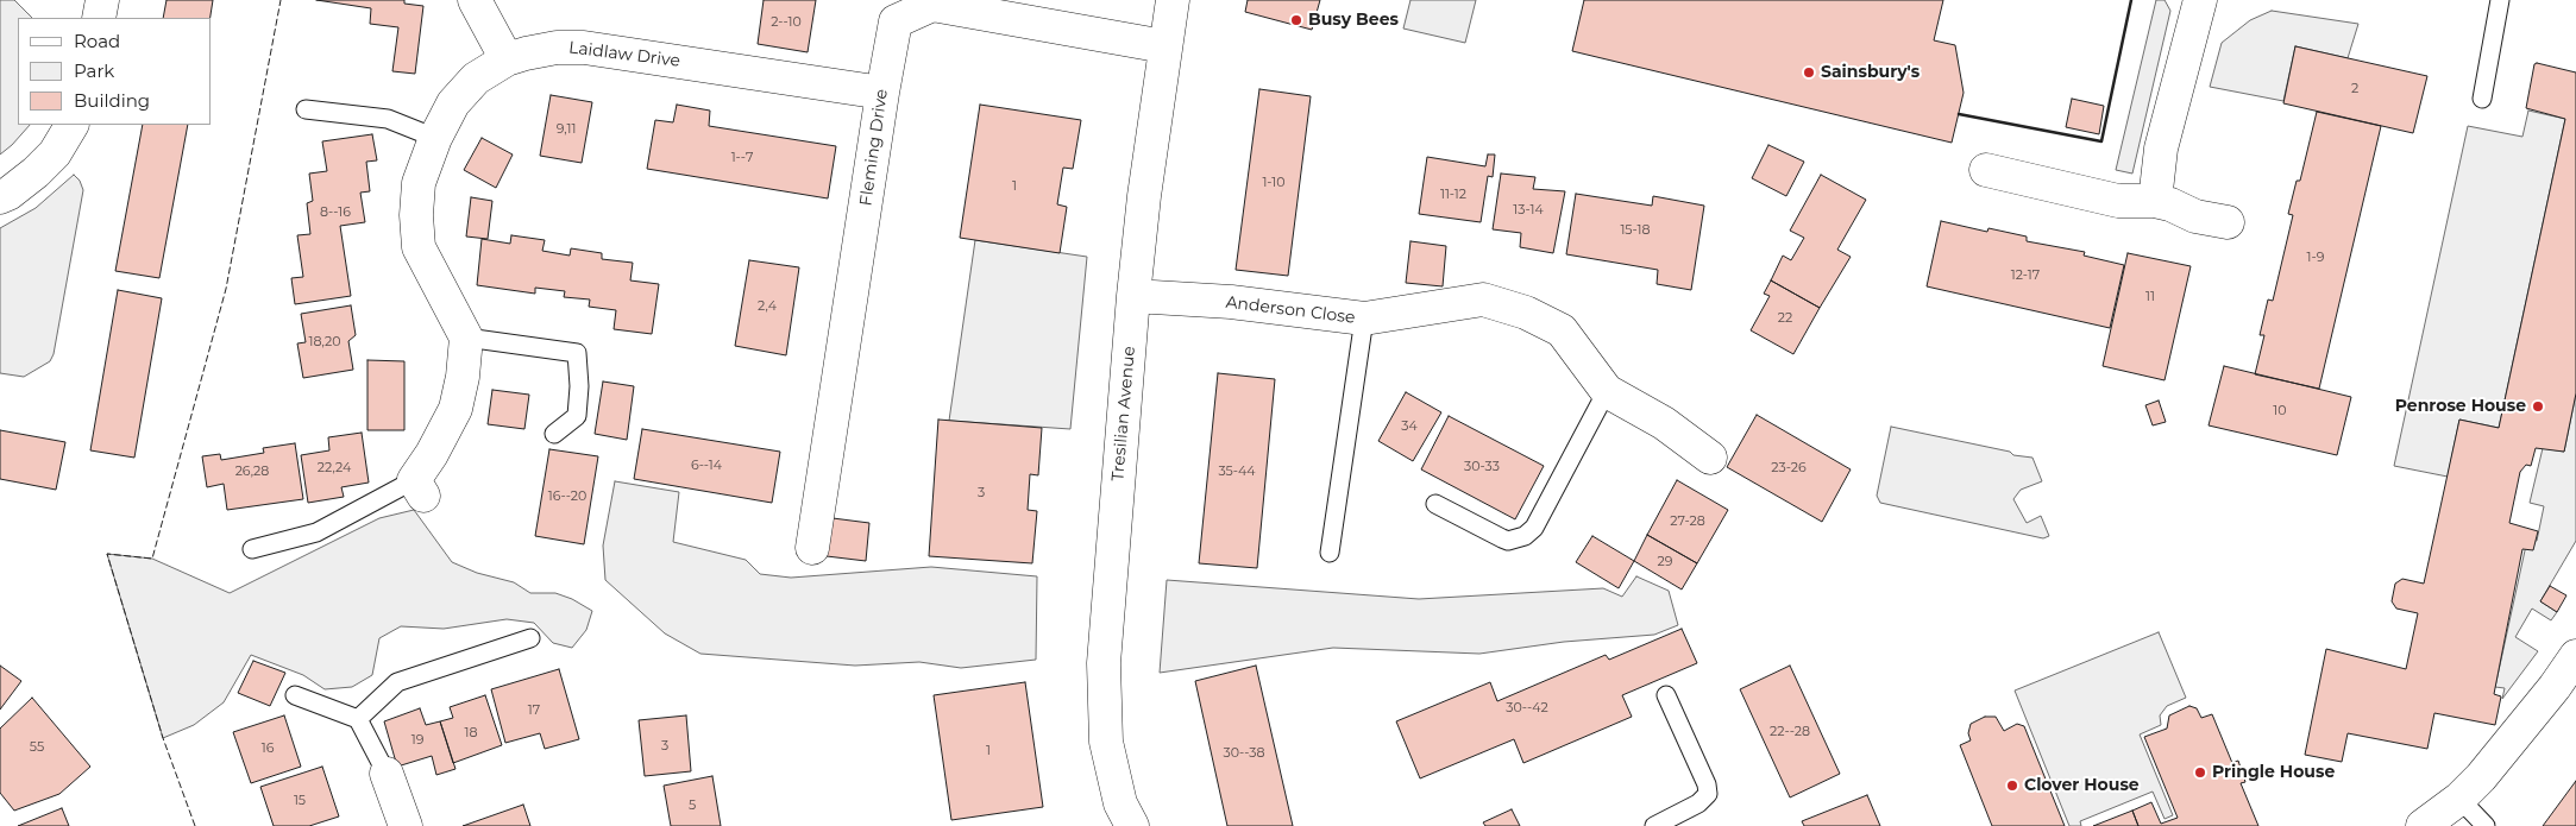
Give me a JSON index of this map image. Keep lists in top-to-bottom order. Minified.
{"streets":{"street":["Laidlaw Drive","Fleming Drive","Anderson Close","Tresilian Avenue"]},"crossings":[["Laidlaw Drive","Fleming Drive"],["Fleming Drive","Tresilian Avenue"],["Anderson Close","Tresilian Avenue"]],"places":["Busy Bees","Sainsbury's","Penrose House","Pringle House","Clover House"],"house_numbers":["2--10","2","9,11","1--7","1-10","1","11-12","13-14","8--16","15-18","1-9","12-17","11","2,4","22","18,20","10","34","6--14","30-33","22,24","23-26","26,28","35-44","3","16--20","27-28","29","30--42","17","22--28","18","19","3","55","16","1","30--38","15","5"],"legend":["Road","Park","Building"]}
